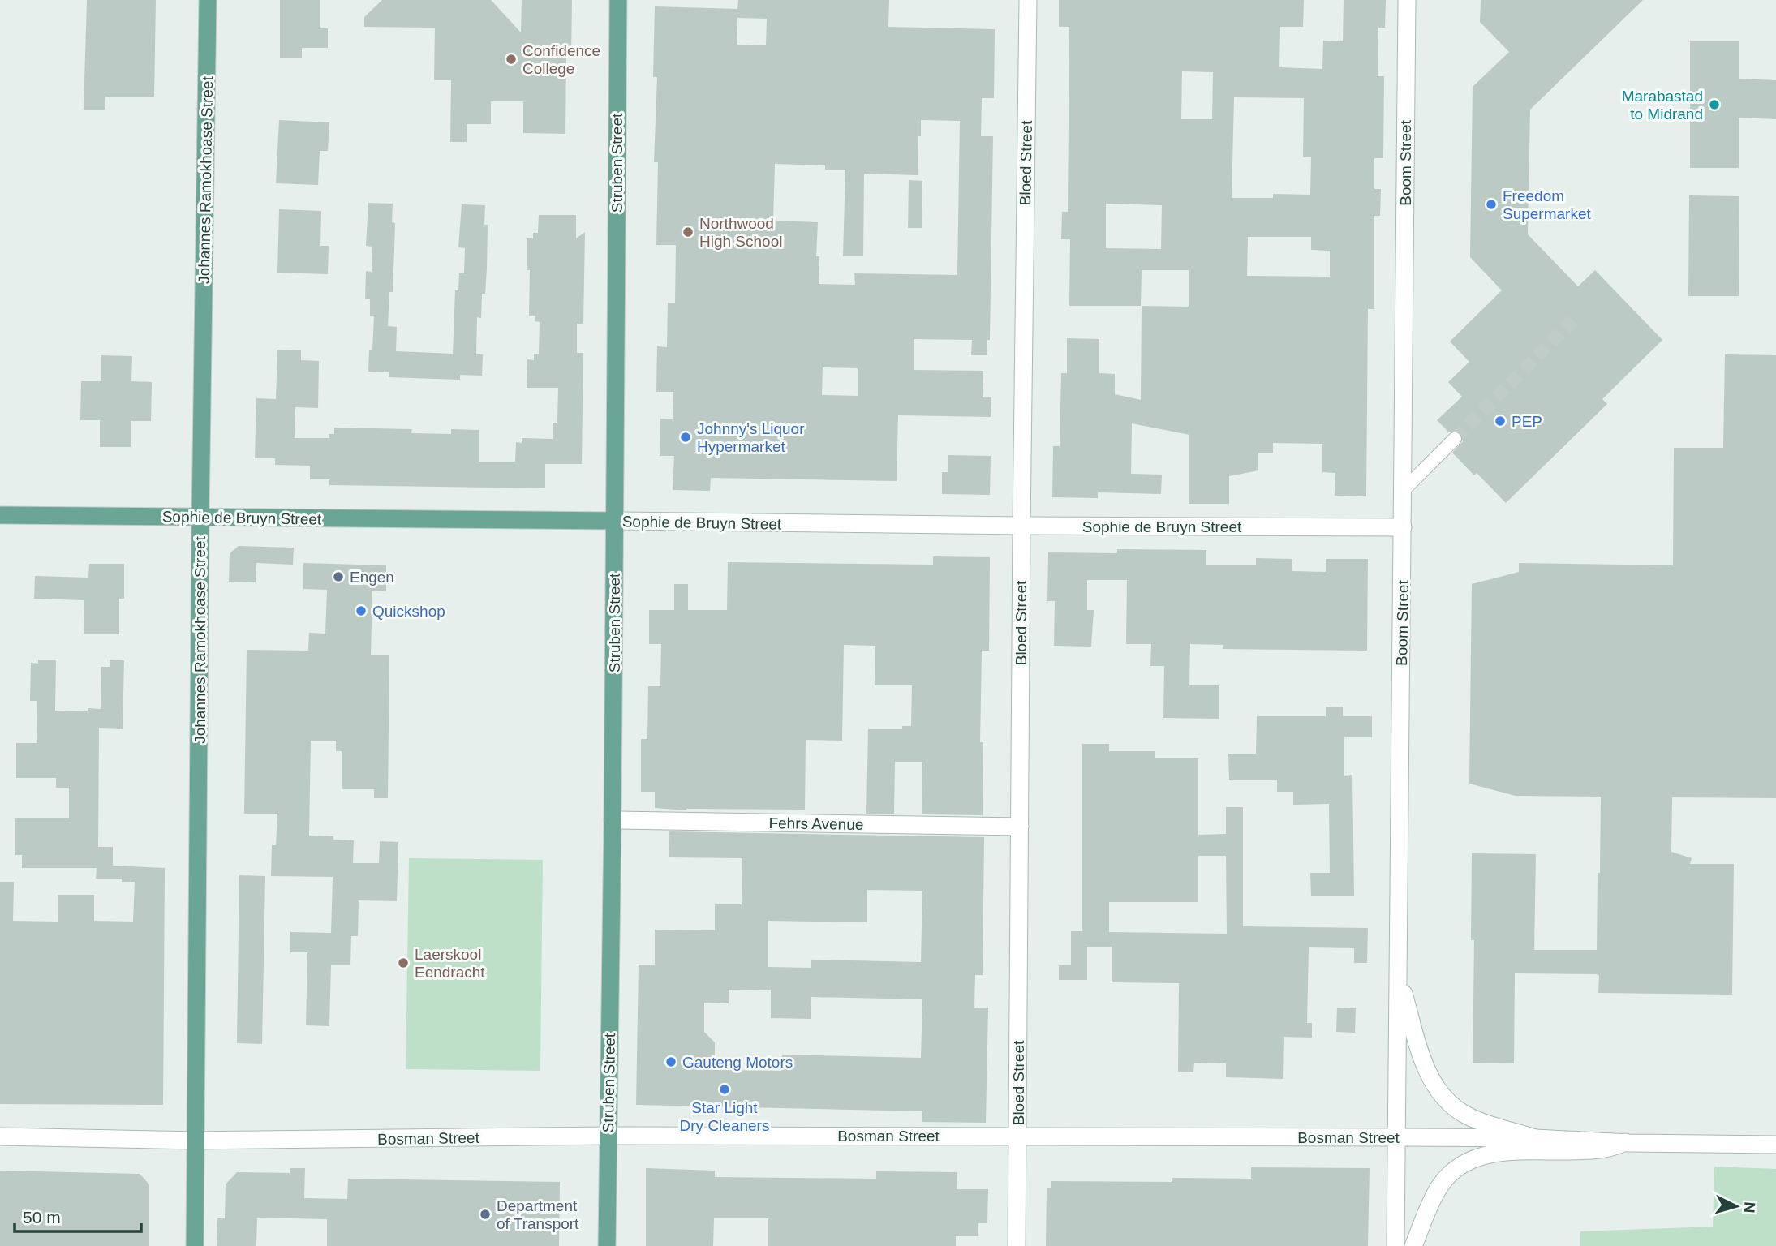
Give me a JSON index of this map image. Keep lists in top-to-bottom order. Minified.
{"streets":{"main road":["Struben Street","Bloed Street","Boom Street","Johannes Ramokhoase Street","Sophie de Bruyn Street","Fehrs Avenue","Bosman Street"]},"crossings":[["Struben Street","Sophie de Bruyn Street"],["Struben Street","Fehrs Avenue"],["Struben Street","Bosman Street"],["Bloed Street","Sophie de Bruyn Street"],["Bloed Street","Fehrs Avenue"],["Bloed Street","Bosman Street"],["Boom Street","Sophie de Bruyn Street"],["Boom Street","Bosman Street"],["Johannes Ramokhoase Street","Sophie de Bruyn Street"],["Johannes Ramokhoase Street","Bosman Street"]],"places":["Confidence College","Marabastad to Midrand","Freedom Supermarket","Northwood High School","PEP","Johnny's Liquor Hypermarket","Engen","Quickshop","Laerskool Eendracht","Gauteng Motors","Star Light Dry Cleaners","Department of Transport"],"scale_bar":"50 m","north":"right"}
